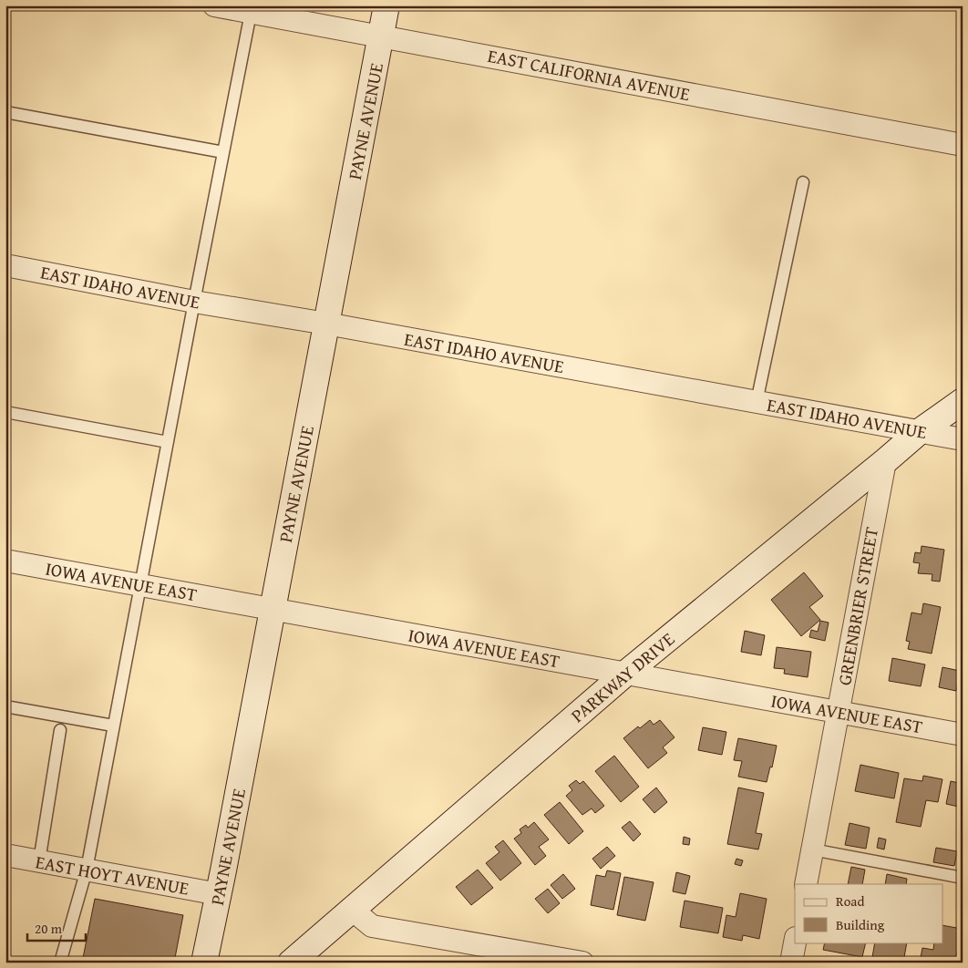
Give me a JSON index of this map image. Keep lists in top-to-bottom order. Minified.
{"streets":{"street":["EAST CALIFORNIA AVENUE","PAYNE AVENUE","EAST IDAHO AVENUE","IOWA AVENUE EAST","GREENBRIER STREET","PARKWAY DRIVE","EAST HOYT AVENUE"]},"crossings":[["EAST CALIFORNIA AVENUE","PAYNE AVENUE"],["PAYNE AVENUE","EAST IDAHO AVENUE"],["PAYNE AVENUE","IOWA AVENUE EAST"],["PAYNE AVENUE","EAST HOYT AVENUE"],["EAST IDAHO AVENUE","PARKWAY DRIVE"],["IOWA AVENUE EAST","GREENBRIER STREET"],["IOWA AVENUE EAST","PARKWAY DRIVE"],["GREENBRIER STREET","PARKWAY DRIVE"]],"legend":["Road","Building"],"scale_bar":"20 m"}
